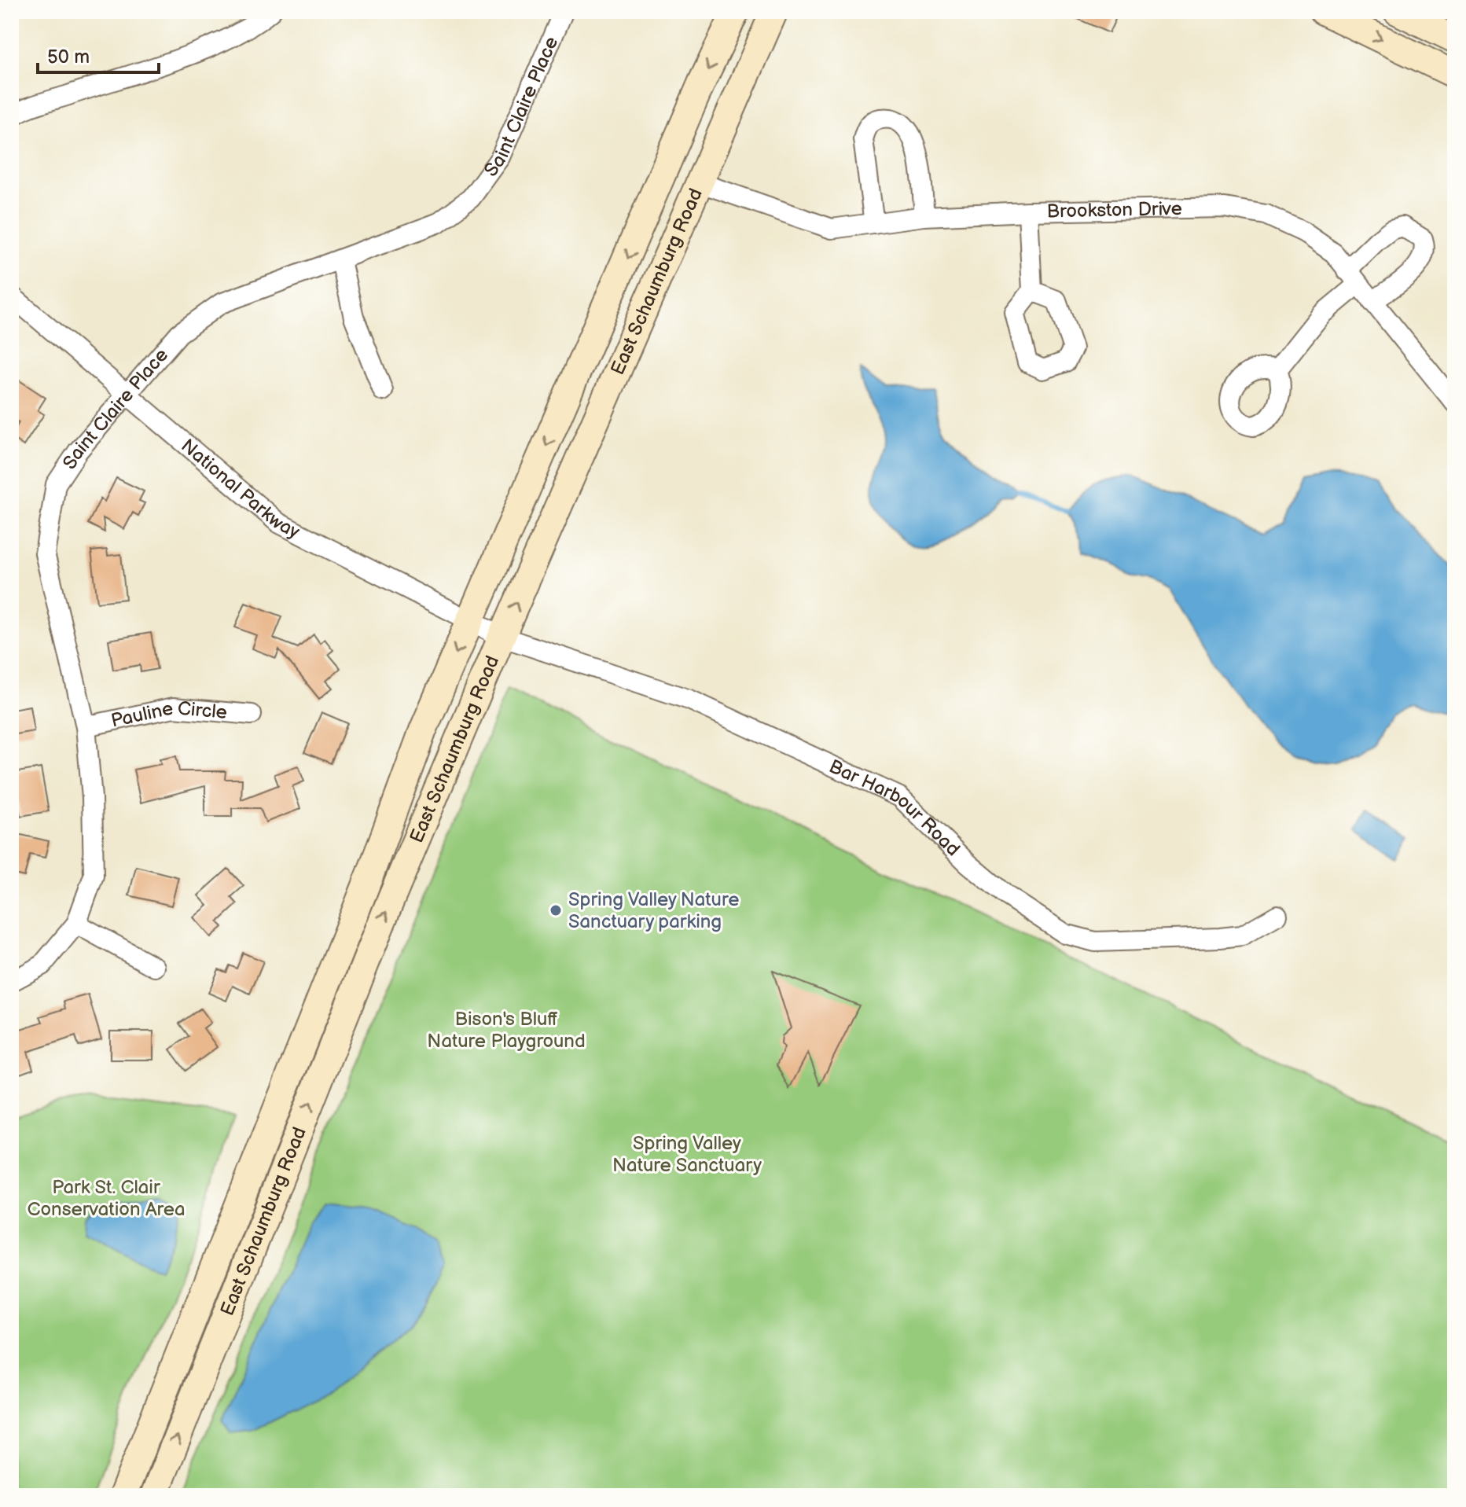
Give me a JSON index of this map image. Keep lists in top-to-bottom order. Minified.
{"streets":{"main road":["East Schaumburg Road"],"street":["Saint Claire Place","Brookston Drive","National Parkway","Pauline Circle","Bar Harbour Road"]},"crossings":[["Saint Claire Place","National Parkway"],["Saint Claire Place","Pauline Circle"],["Brookston Drive","East Schaumburg Road"],["East Schaumburg Road","National Parkway"],["East Schaumburg Road","Bar Harbour Road"],["National Parkway","Bar Harbour Road"]],"parks":["Bison's Bluff Nature Playground","Spring Valley Nature Sanctuary","Park St. Clair Conservation Area"],"places":["Spring Valley Nature Sanctuary parking"],"scale_bar":"50 m"}
